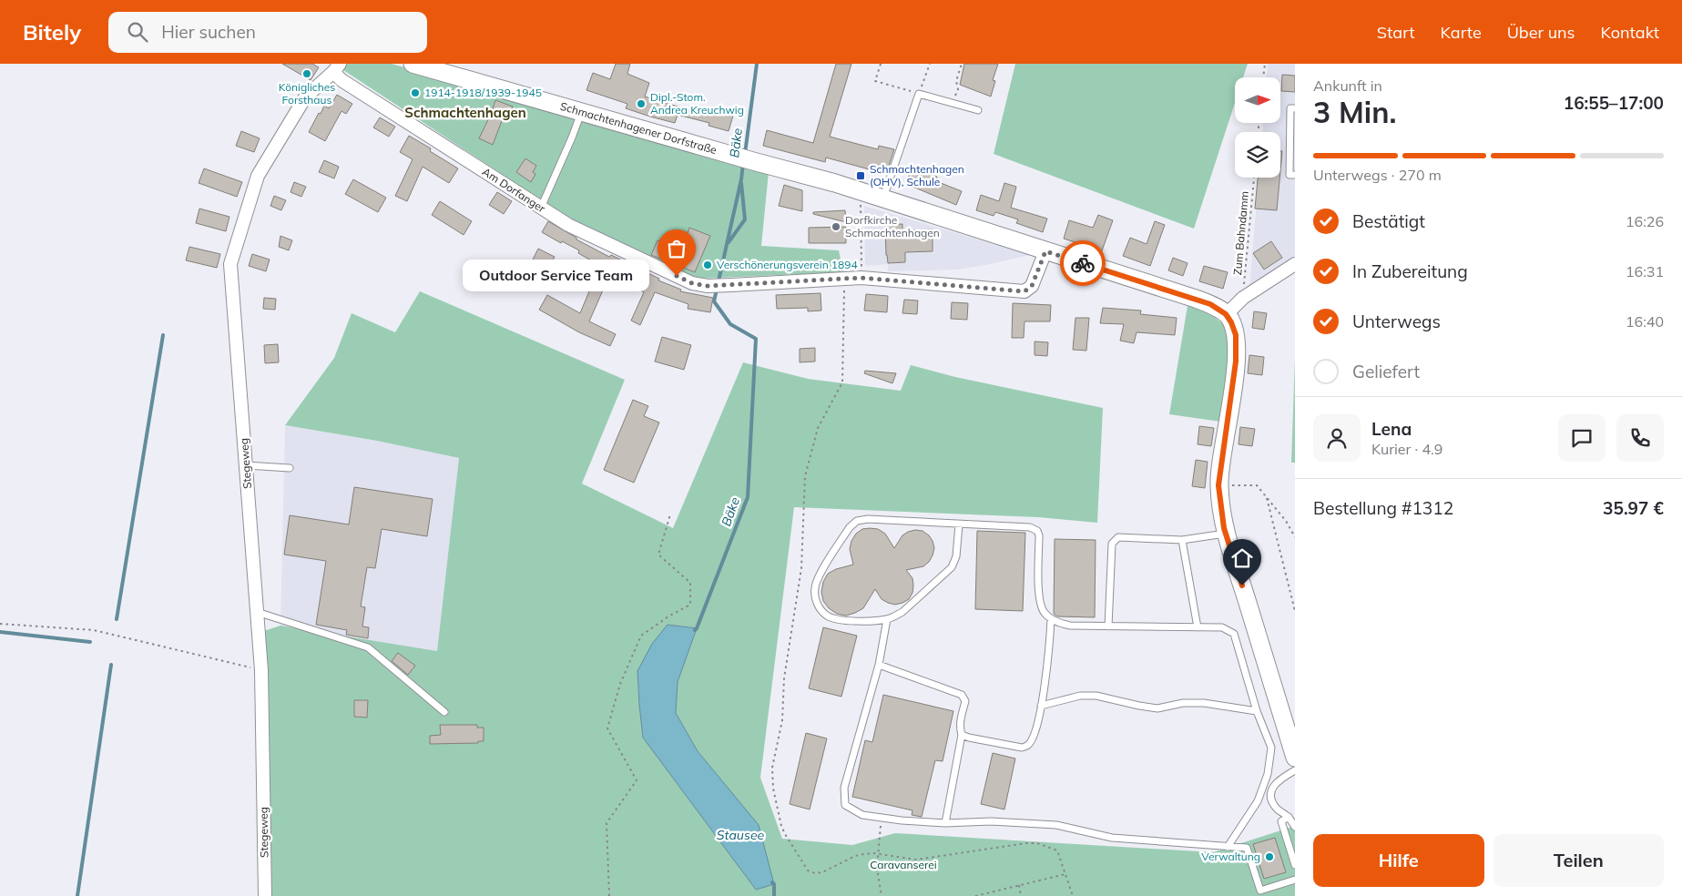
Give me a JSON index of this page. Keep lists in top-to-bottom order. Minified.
{"streets":{"main road":["Schmachtenhagener Dorfstraße"],"street":["Am Dorfanger","Stegeweg"],"path":["Zum Bahndamm"]},"crossings":[["Am Dorfanger","Stegeweg"]],"districts":["Schmachtenhagen"],"water":["Bäke","Stausee"],"parks":["Caravanserei"],"places":{"other":["Königliches Forsthaus","1914-1918/1939-1945","Dipl.-Stom. Andrea Kreuchwig","Dorfkirche Schmachtenhagen","Verschönerungsverein 1894","Outdoor Service Team","Verwaltung"],"transit":["Schmachtenhagen (OHV), Schule"]},"north":"right","page":{"header":"Bitely","search":"Hier suchen","nav":["Start","Karte","Über uns","Kontakt"],"heading":["3 Min.","Ankunft in","16:55–17:00"],"panel":["Lena","Kurier · 4.9","Bestellung #1312","35.97 €"],"bar":"Unterwegs · 270 m","list":[["Bestätigt","16:26"],["In Zubereitung","16:31"],["Unterwegs","16:40"],"Geliefert"],"bubble":"Outdoor Service Team","buttons":["Hilfe","Teilen"]}}
